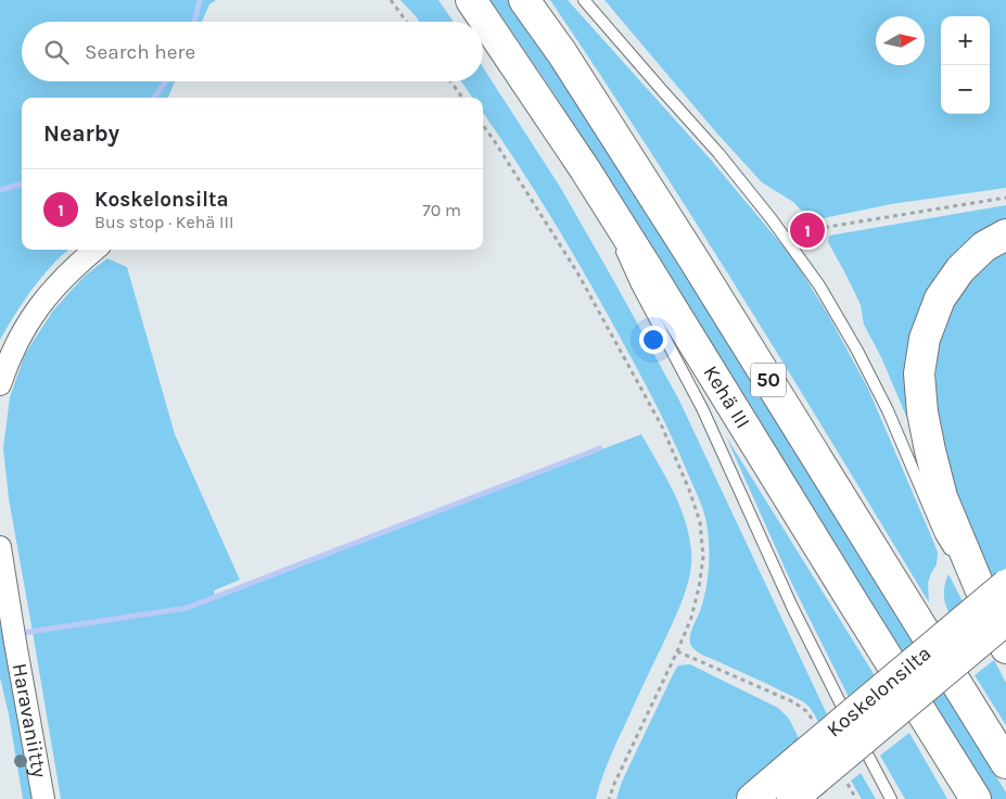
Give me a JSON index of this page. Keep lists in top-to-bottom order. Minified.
{"streets":{"main road":["50","Kehä III","Koskelonsilta"],"street":["Haravaniitty"]},"north":"right","page":{"map_buttons":["+","−"],"search":"Search here","heading":"Nearby","list":[{"mark":"1","name":"Koskelonsilta","note":"Bus stop · Kehä III","value":"70 m"}],"pins":"1"}}
